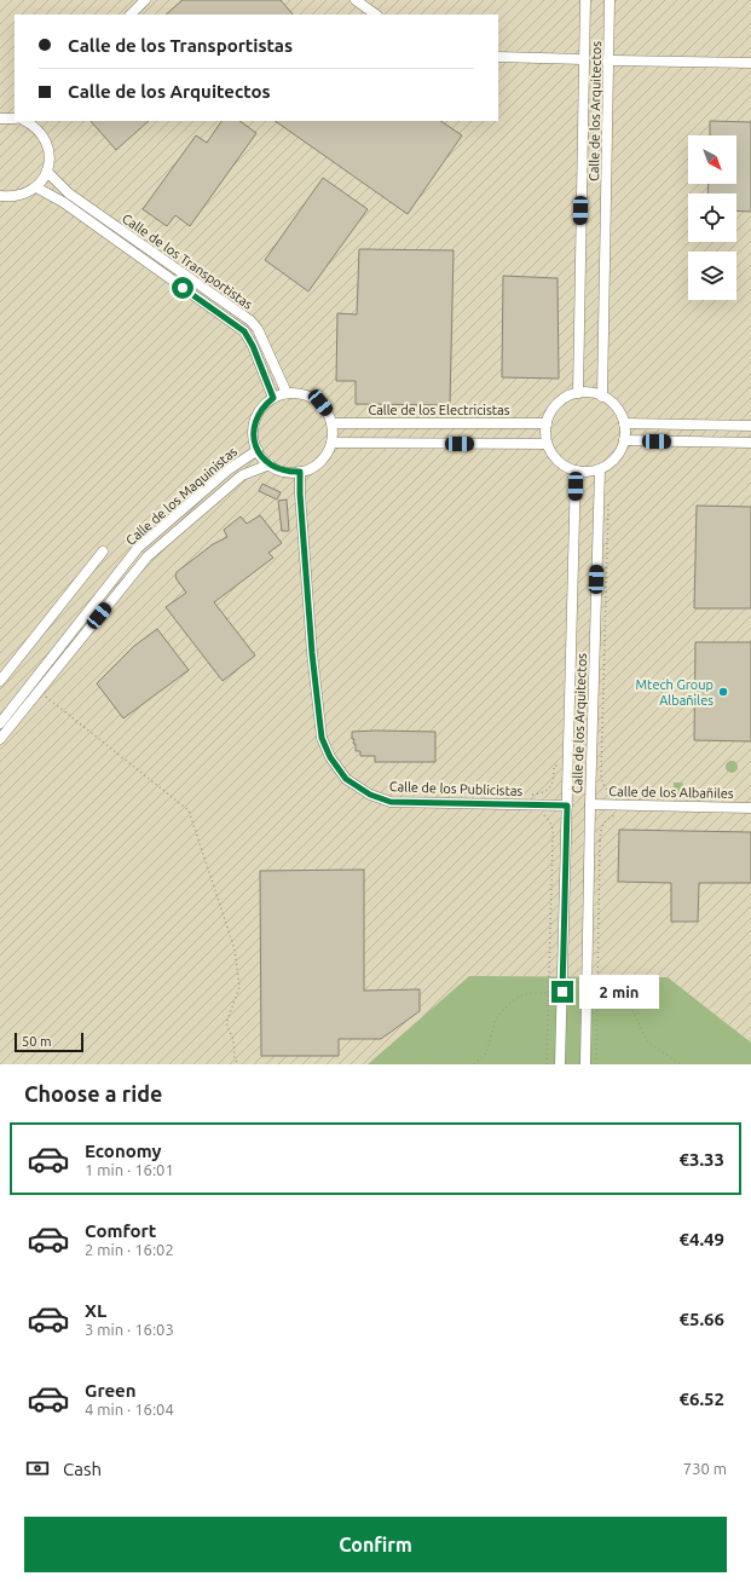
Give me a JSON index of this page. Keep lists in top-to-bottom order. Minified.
{"streets":{"street":["Calle de los Arquitectos","Calle de los Transportistas","Calle de los Electricistas","Calle de los Maquinistas","Calle de los Publicistas","Calle de los Albañiles"]},"crossings":[["Calle de los Arquitectos","Calle de los Electricistas"],["Calle de los Arquitectos","Calle de los Publicistas"],["Calle de los Arquitectos","Calle de los Albañiles"],["Calle de los Transportistas","Calle de los Electricistas"],["Calle de los Transportistas","Calle de los Maquinistas"],["Calle de los Transportistas","Calle de los Publicistas"],["Calle de los Electricistas","Calle de los Maquinistas"],["Calle de los Electricistas","Calle de los Publicistas"],["Calle de los Maquinistas","Calle de los Publicistas"]],"places":["Mtech Group Albañiles"],"scale_bar":"50 m","north":"bottom right","page":{"banner":["Calle de los Transportistas","Calle de los Arquitectos"],"bubble":"2 min","scale":"50 m","heading":"Choose a ride","list":[{"name":"Economy","note":"1 min · 16:01","value":"€3.33"},{"name":"Comfort","note":"2 min · 16:02","value":"€4.49"},{"name":"XL","note":"3 min · 16:03","value":"€5.66"},{"name":"Green","note":"4 min · 16:04","value":"€6.52"}],"pay":["Cash","730 m"],"buttons":"Confirm"}}
